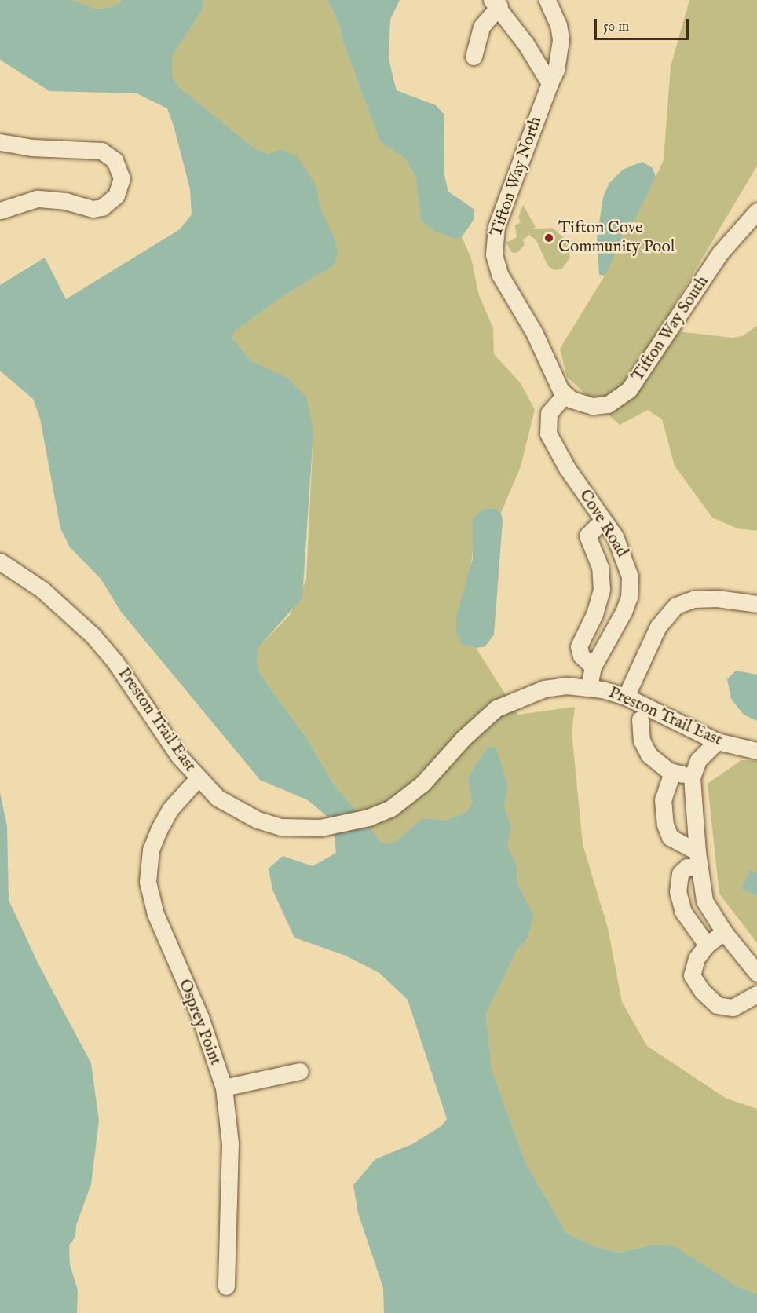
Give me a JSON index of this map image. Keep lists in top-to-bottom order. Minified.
{"streets":{"street":["Tifton Way North","Tifton Way South","Cove Road","Preston Trail East","Osprey Point"]},"crossings":[["Tifton Way North","Tifton Way South"],["Tifton Way North","Cove Road"],["Tifton Way South","Cove Road"],["Cove Road","Preston Trail East"],["Preston Trail East","Osprey Point"]],"places":["Tifton Cove Community Pool"],"scale_bar":"50 m"}
